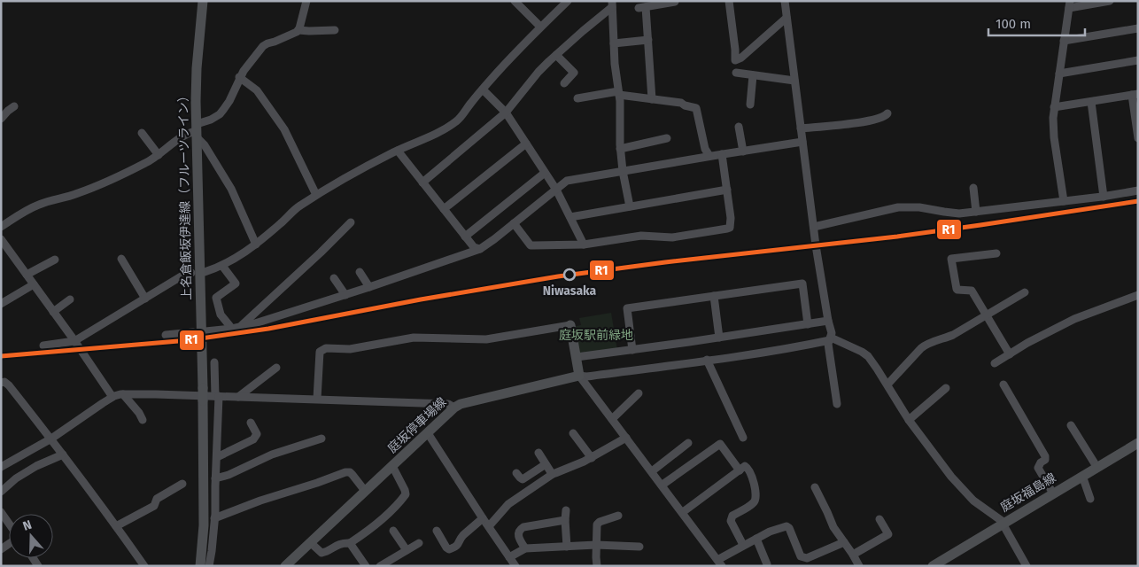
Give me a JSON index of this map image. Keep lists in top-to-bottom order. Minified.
{"streets":{"main road":["上名倉飯坂伊達線（フルーツライン）","庭坂停車場線","庭坂福島線"]},"parks":["庭坂駅前緑地"],"places":["Niwasaka"],"lines":["transit line R1"],"scale_bar":"100 m","north":"top"}
